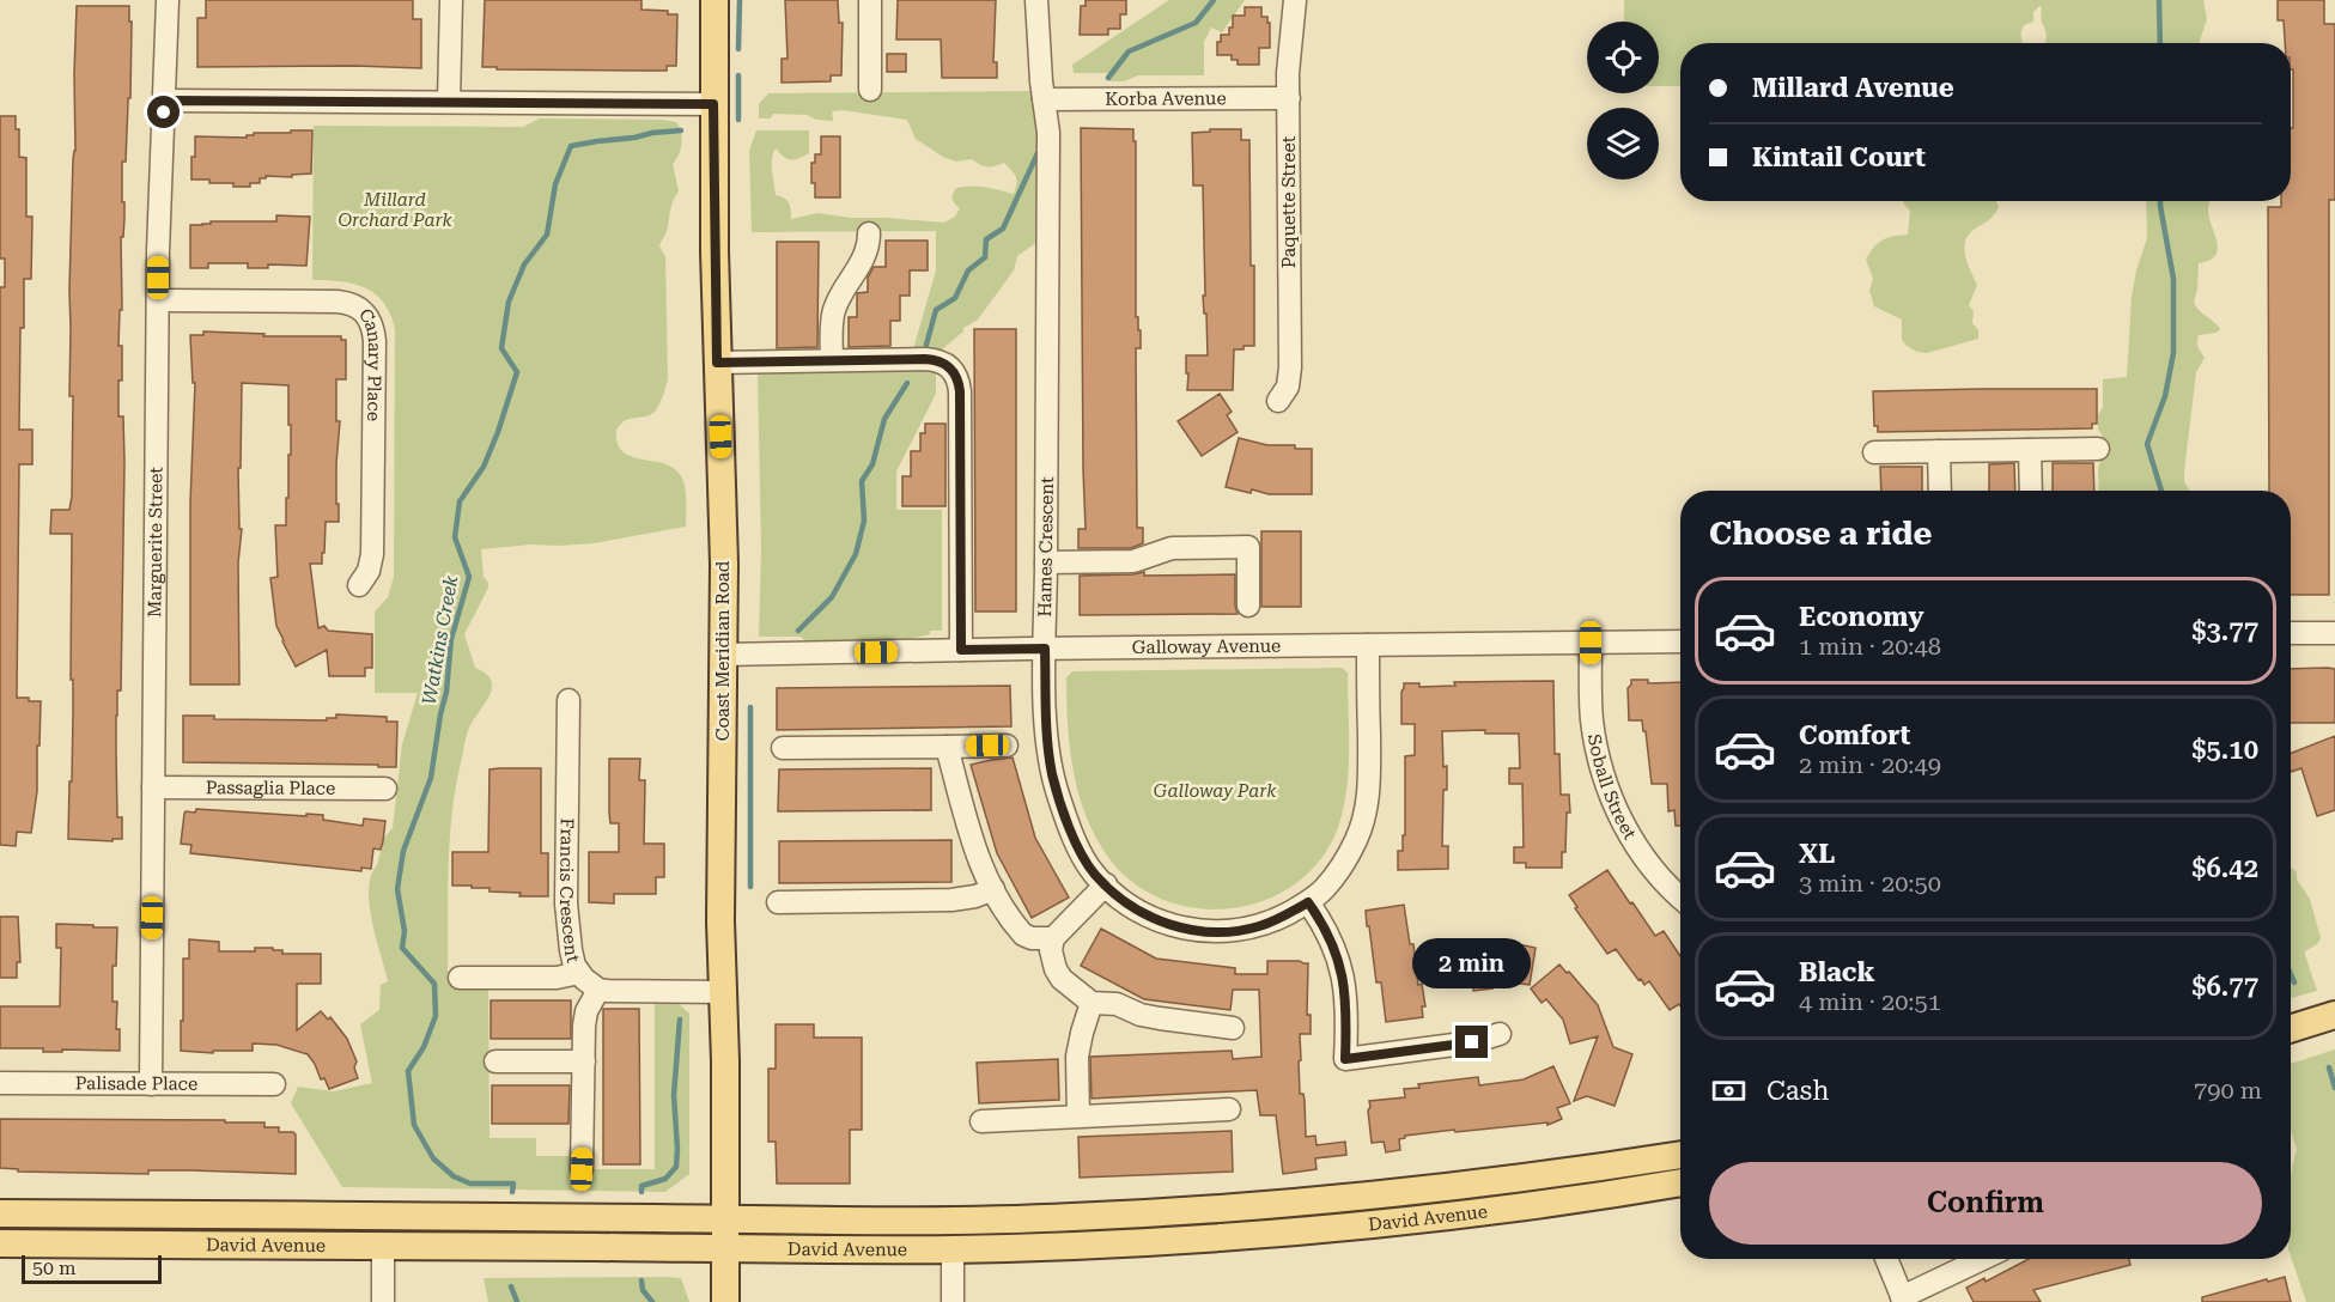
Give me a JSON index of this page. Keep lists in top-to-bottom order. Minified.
{"streets":{"main road":["Coast Meridian Road","David Avenue"],"street":["Korba Avenue","Paquette Street","Canary Place","Marguerite Street","Hames Crescent","Galloway Avenue","Soball Street","Passaglia Place","Francis Crescent","Palisade Place"]},"crossings":[["Korba Avenue","Paquette Street"],["Korba Avenue","Hames Crescent"],["Canary Place","Marguerite Street"],["Marguerite Street","Passaglia Place"],["Marguerite Street","Palisade Place"],["Hames Crescent","Galloway Avenue"],["Galloway Avenue","Coast Meridian Road"],["Galloway Avenue","Soball Street"],["Coast Meridian Road","David Avenue"]],"water":["Watkins Creek"],"parks":["Millard Orchard Park","Galloway Park"],"scale_bar":"50 m","page":{"banner":["Millard Avenue","Kintail Court"],"heading":"Choose a ride","list":[{"name":"Economy","note":"1 min · 20:48","value":"$3.77"},{"name":"Comfort","note":"2 min · 20:49","value":"$5.10"},{"name":"XL","note":"3 min · 20:50","value":"$6.42"},{"name":"Black","note":"4 min · 20:51","value":"$6.77"}],"bubble":"2 min","pay":["Cash","790 m"],"buttons":"Confirm","scale":"50 m"}}
